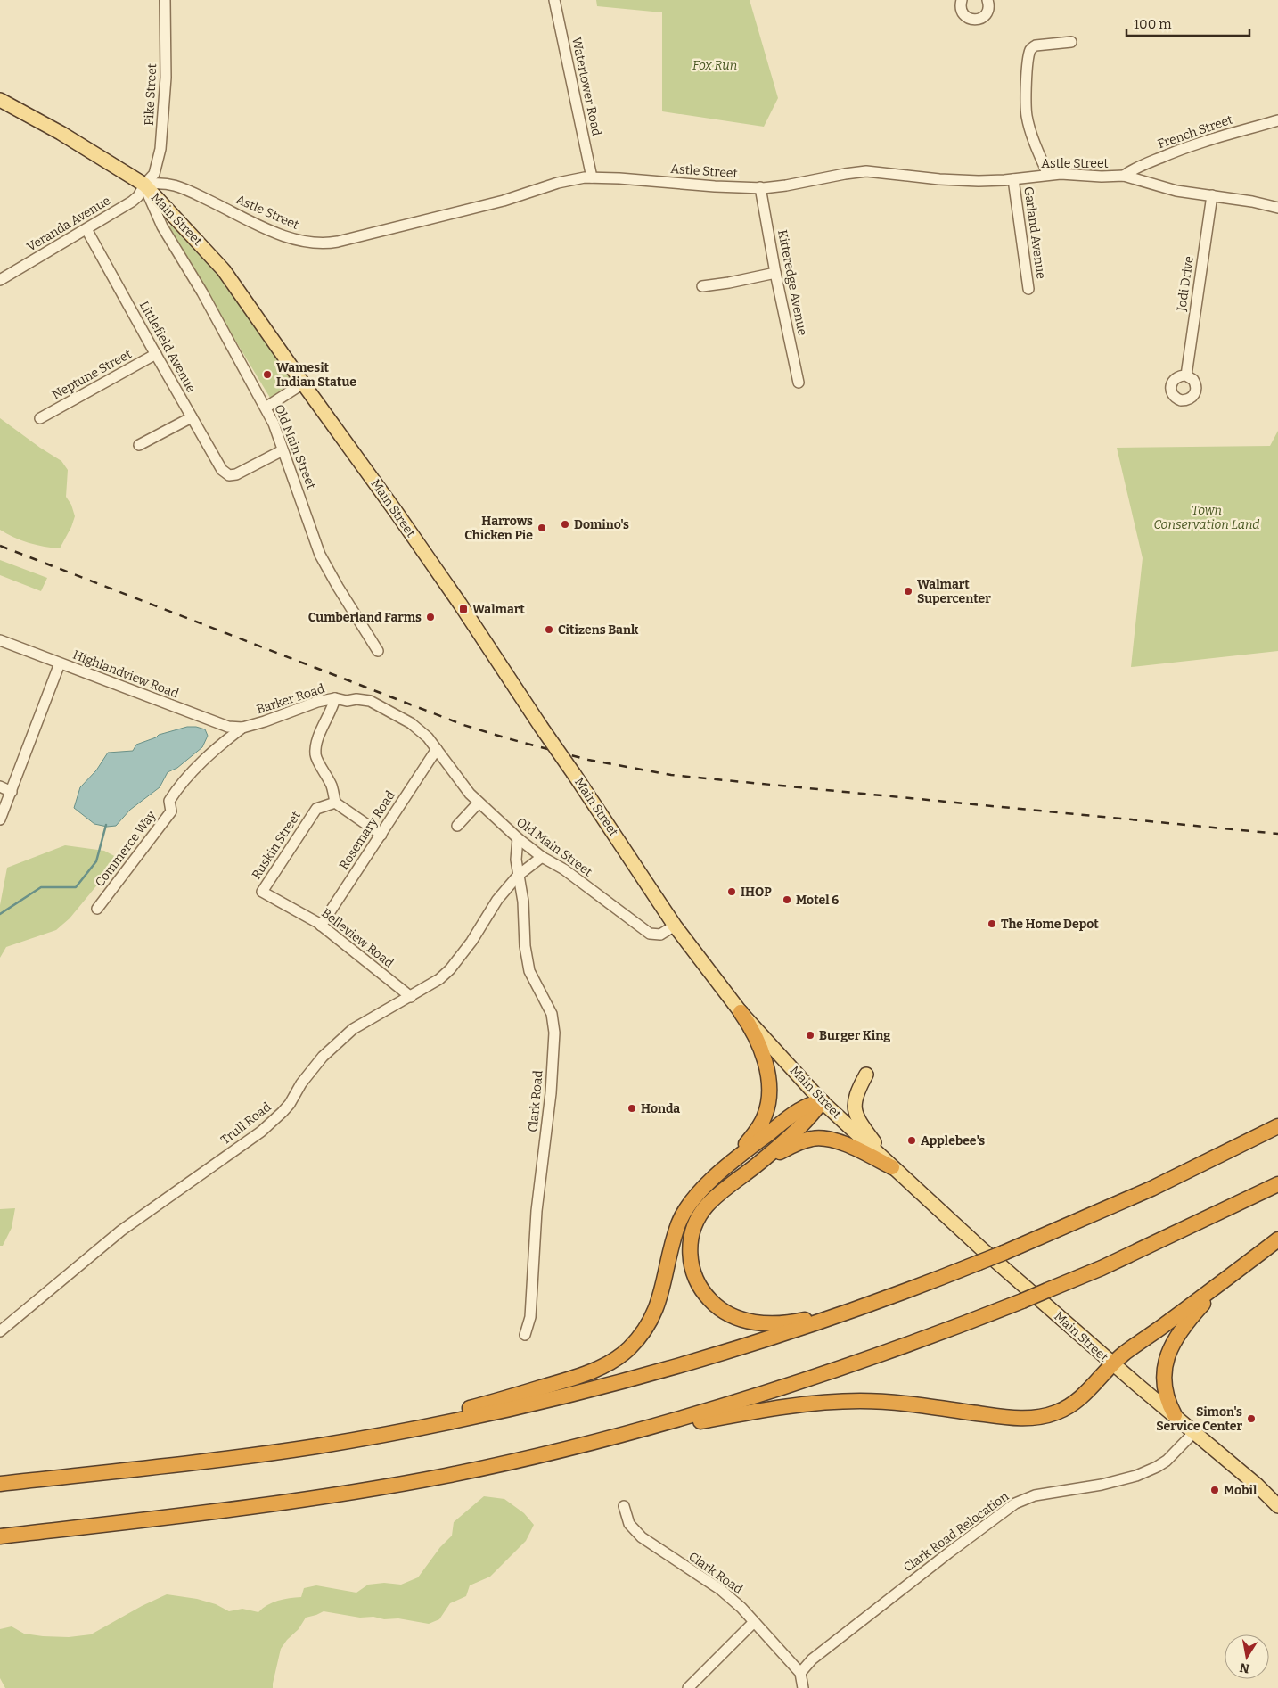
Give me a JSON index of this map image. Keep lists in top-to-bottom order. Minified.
{"streets":{"main road":["Main Street"],"street":["Watertower Road","Pike Street","French Street","Astle Street","Veranda Avenue","Garland Avenue","Kitteredge Avenue","Jodi Drive","Littlefield Avenue","Neptune Street","Old Main Street","Highlandview Road","Barker Road","Rosemary Road","Ruskin Street","Commerce Way","Belleview Road","Clark Road","Trull Road","Clark Road Relocation"]},"crossings":[["Watertower Road","Astle Street"],["Pike Street","Astle Street"],["Pike Street","Main Street"],["Pike Street","Veranda Avenue"],["Pike Street","Old Main Street"],["French Street","Astle Street"],["Astle Street","Main Street"],["Astle Street","Veranda Avenue"],["Astle Street","Garland Avenue"],["Astle Street","Kitteredge Avenue"],["Astle Street","Jodi Drive"],["Astle Street","Old Main Street"],["Main Street","Veranda Avenue"],["Main Street","Old Main Street"],["Main Street","Clark Road Relocation"],["Veranda Avenue","Littlefield Avenue"],["Veranda Avenue","Old Main Street"],["Littlefield Avenue","Neptune Street"],["Littlefield Avenue","Old Main Street"],["Old Main Street","Barker Road"],["Old Main Street","Rosemary Road"],["Old Main Street","Trull Road"],["Highlandview Road","Barker Road"],["Highlandview Road","Commerce Way"],["Barker Road","Rosemary Road"],["Barker Road","Commerce Way"],["Rosemary Road","Belleview Road"],["Ruskin Street","Belleview Road"],["Belleview Road","Trull Road"],["Clark Road","Trull Road"],["Clark Road","Clark Road Relocation"]],"parks":["Fox Run","Town Conservation Land"],"places":{"other":["Wamesit Indian Statue","Domino's","Harrows Chicken Pie","Walmart Supercenter","Cumberland Farms","Citizens Bank","IHOP","Motel 6","The Home Depot","Burger King","Honda","Applebee's","Simon's Service Center","Mobil"],"transit":["Walmart"]},"scale_bar":"100 m","north":"bottom"}
